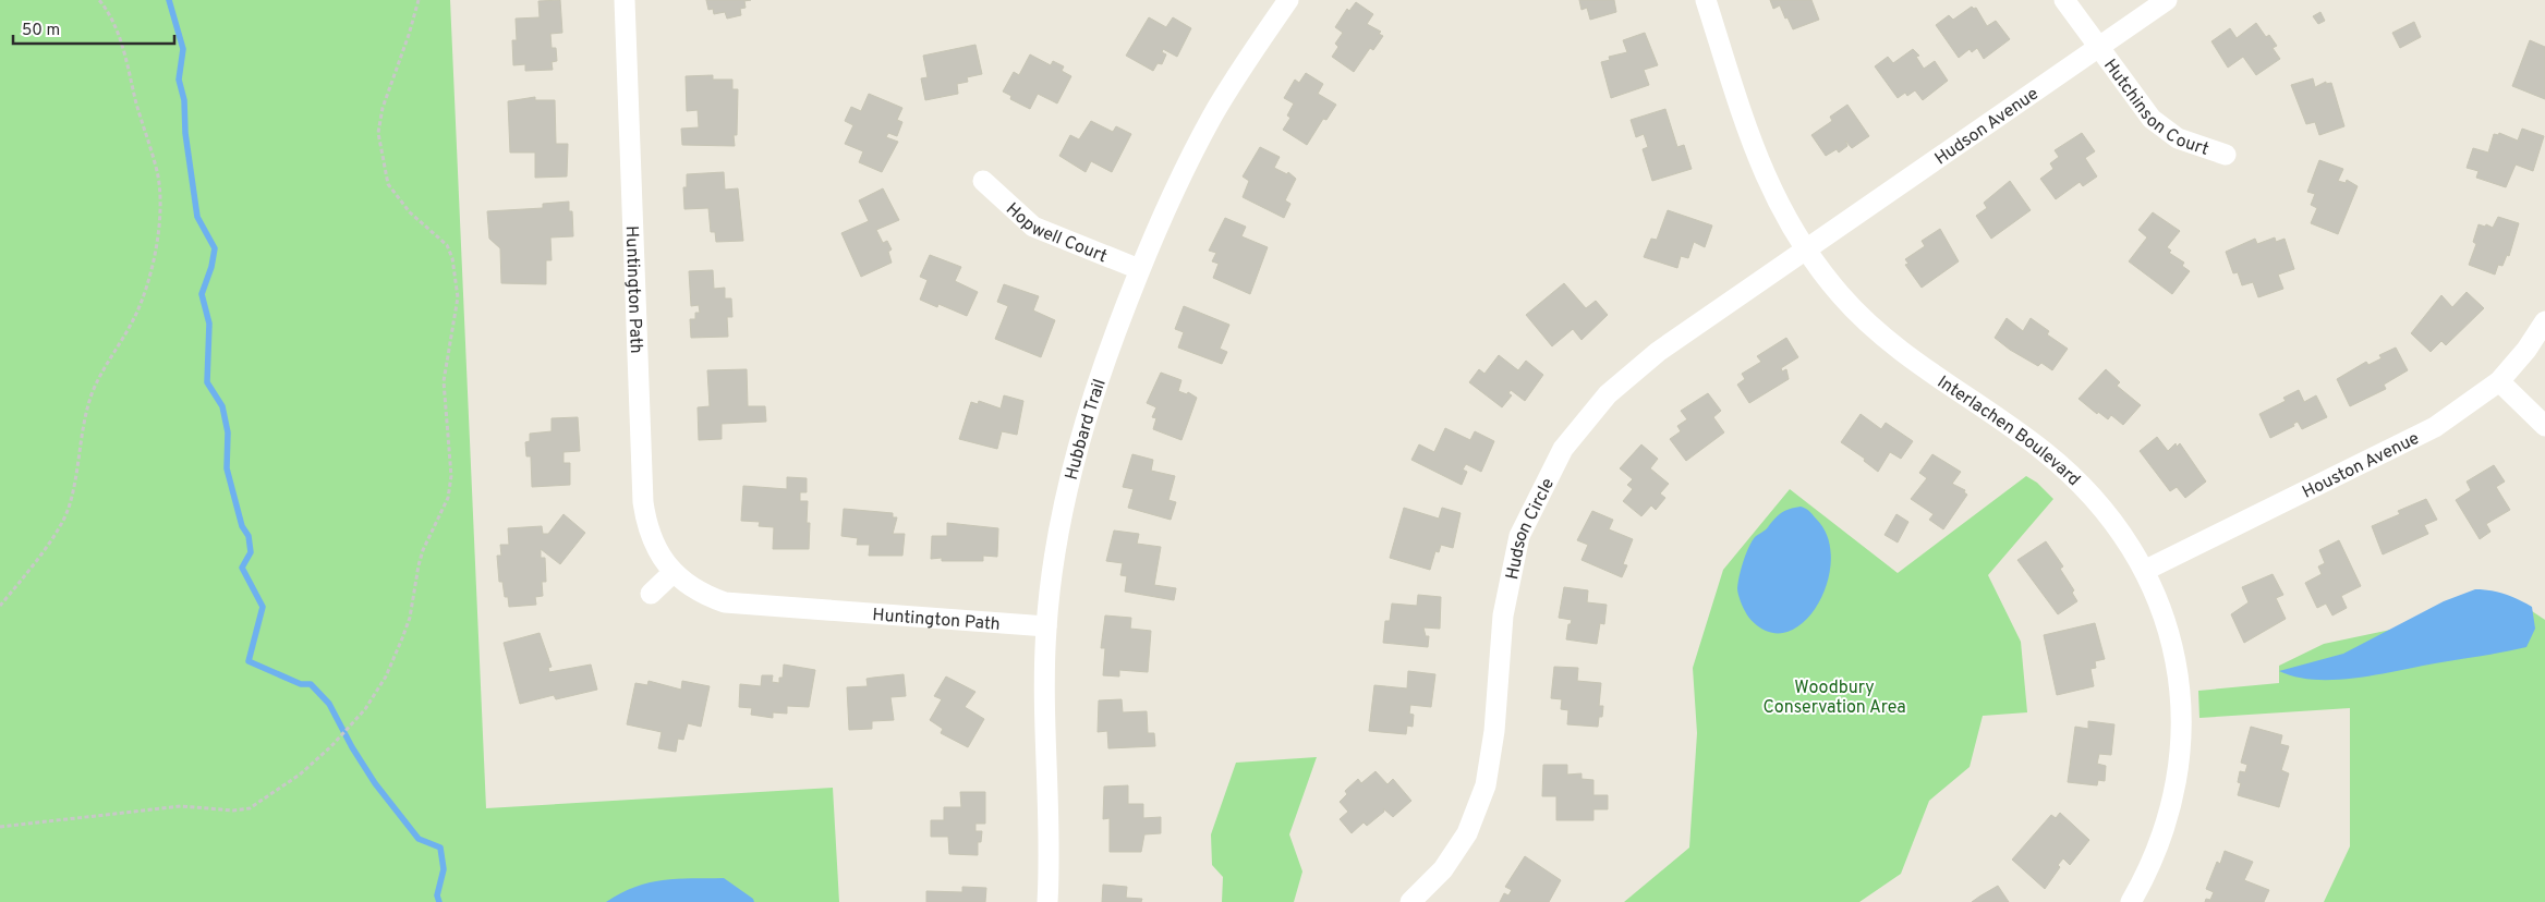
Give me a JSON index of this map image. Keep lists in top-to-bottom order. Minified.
{"streets":{"street":["Hutchinson Court","Hudson Avenue","Hopwell Court","Huntington Path","Hubbard Trail","Interlachen Boulevard","Houston Avenue","Hudson Circle"]},"crossings":[["Hutchinson Court","Hudson Avenue"],["Hudson Avenue","Interlachen Boulevard"],["Hudson Avenue","Hudson Circle"],["Hopwell Court","Hubbard Trail"],["Huntington Path","Hubbard Trail"],["Interlachen Boulevard","Houston Avenue"],["Interlachen Boulevard","Hudson Circle"]],"parks":["Woodbury Conservation Area"],"scale_bar":"50 m"}
